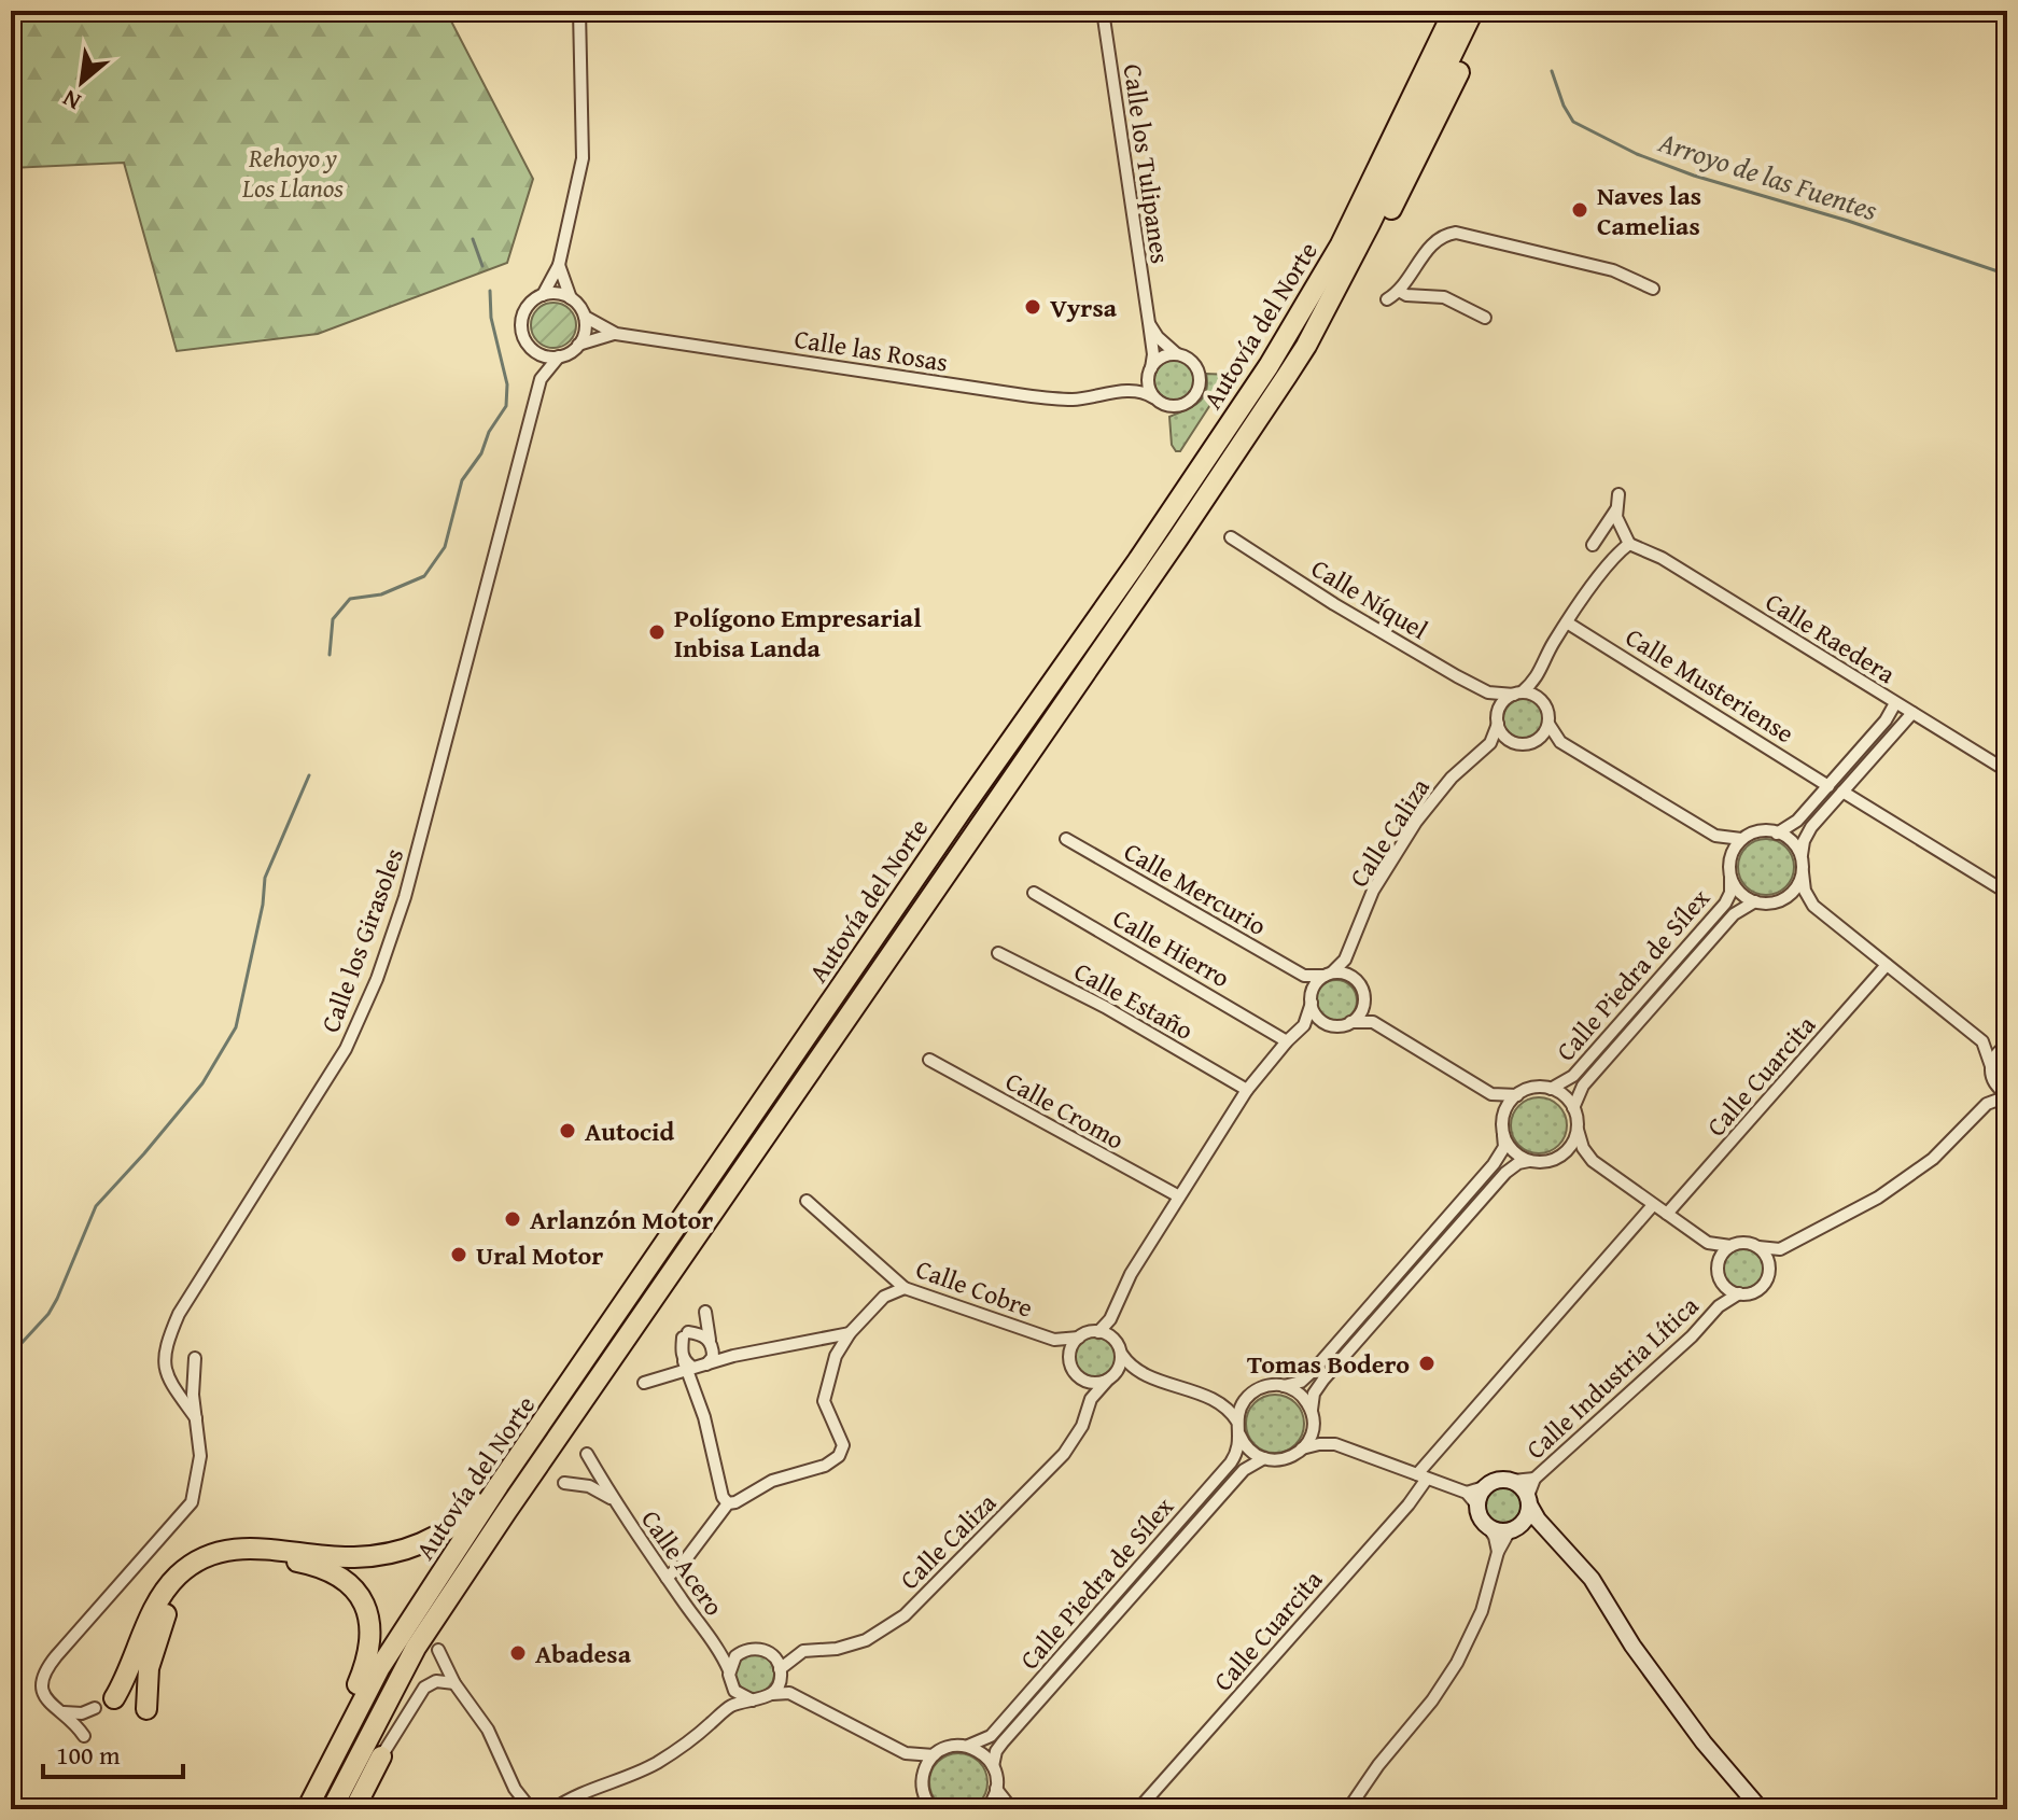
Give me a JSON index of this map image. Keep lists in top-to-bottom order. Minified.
{"streets":{"highway":["Autovía del Norte"],"street":["Calle los Tulipanes","Calle las Rosas","Calle Níquel","Calle Raedera","Calle Musteriense","Calle Caliza","Calle Mercurio","Calle los Girasoles","Calle Hierro","Calle Piedra de Sílex","Calle Estaño","Calle Cuarcita","Calle Cromo","Calle Cobre","Calle Industria Lítica","Calle Acero"]},"crossings":[["Calle los Tulipanes","Calle las Rosas"],["Calle las Rosas","Calle los Girasoles"],["Calle Níquel","Calle Caliza"],["Calle Caliza","Calle Mercurio"],["Calle Caliza","Calle Cobre"],["Calle Caliza","Calle Acero"]],"water":["Arroyo de las Fuentes"],"parks":["Rehoyo y Los Llanos"],"places":["Naves las Camelias","Vyrsa","Polígono Empresarial Inbisa Landa","Autocid","Arlanzón Motor","Ural Motor","Tomas Bodero","Abadesa"],"scale_bar":"100 m","north":"bottom left"}
